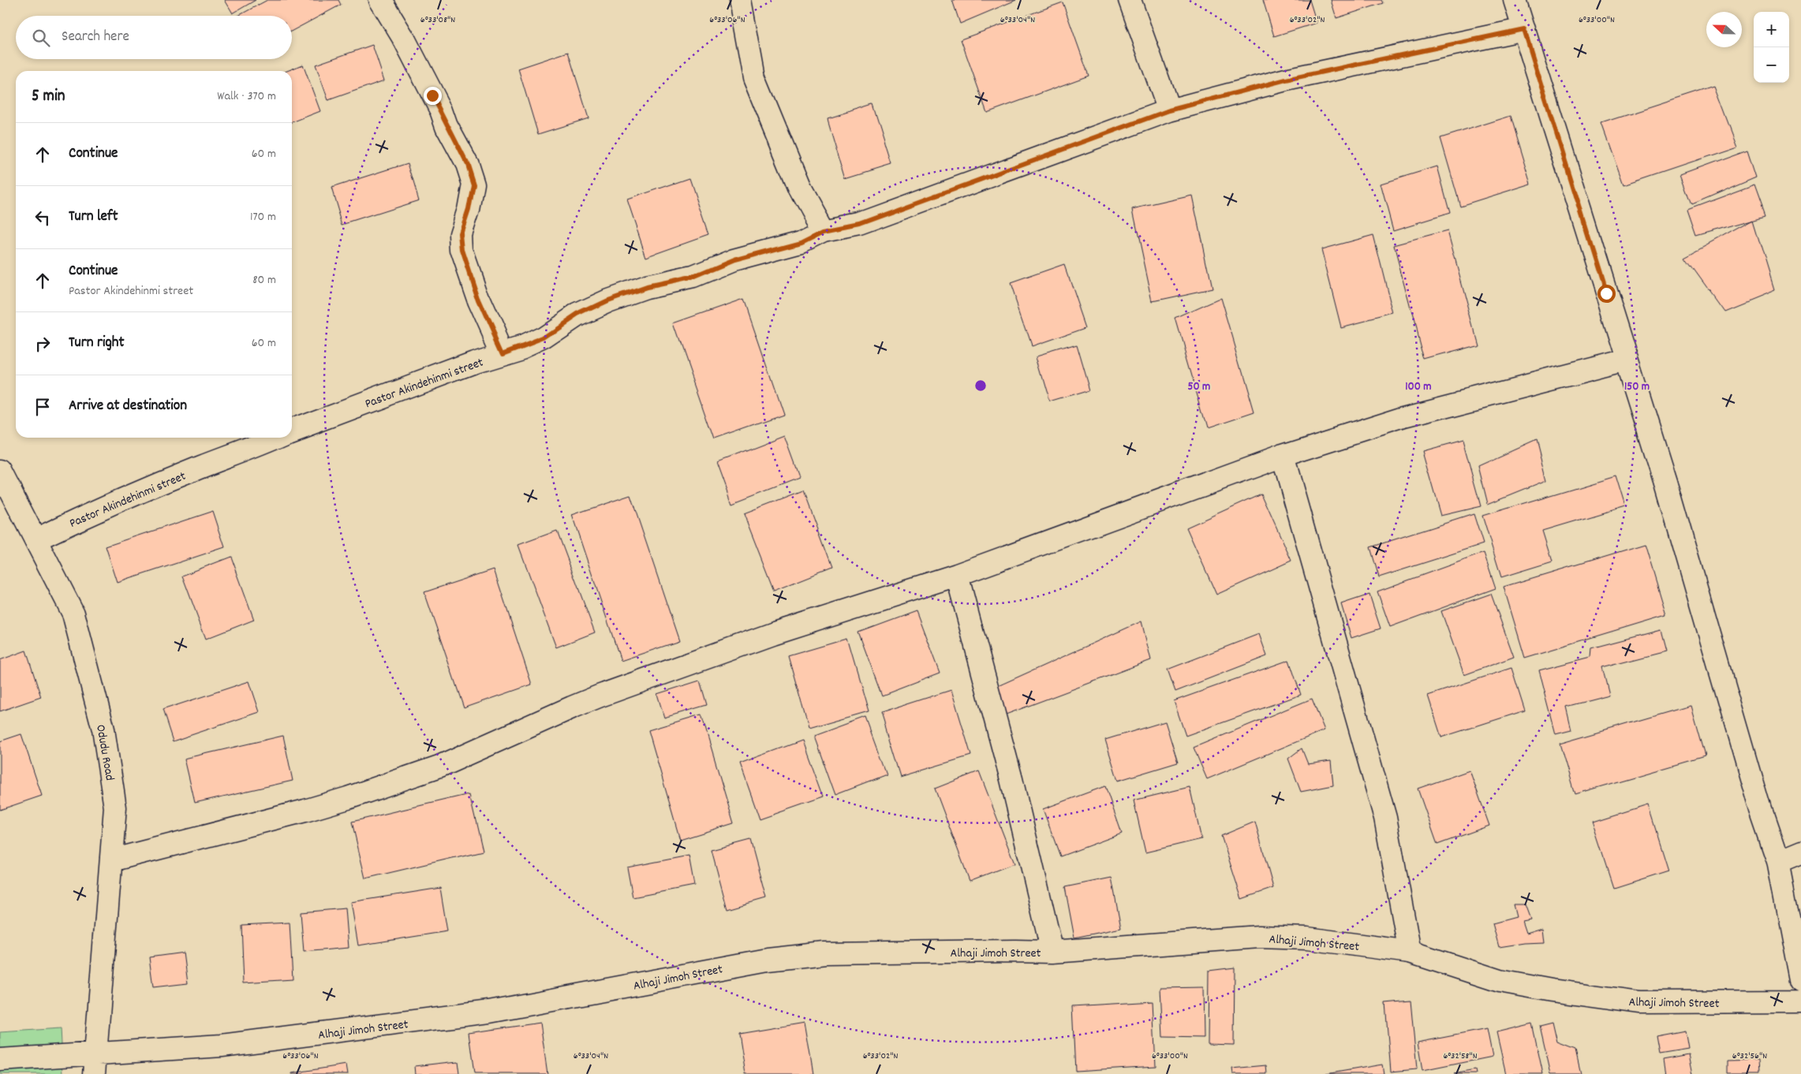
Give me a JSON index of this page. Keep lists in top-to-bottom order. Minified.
{"streets":{"street":["Pastor Akindehinmi street","Odudu Road","Alhaji Jimoh Street"]},"crossings":[["Pastor Akindehinmi street","Odudu Road"],["Odudu Road","Alhaji Jimoh Street"]],"north":"left","page":{"map_buttons":["+","−"],"search":"Search here","heading":["5 min","Walk · 370 m"],"list":[["Continue","60 m"],["Turn left","170 m"],["Continue","Pastor Akindehinmi street","80 m"],["Turn right","60 m"],"Arrive at destination"]},"coordinates":["6°33'08\"N","6°33'06\"N","6°33'04\"N","6°33'02\"N","6°33'00\"N","6°32'58\"N","6°32'56\"N"],"rings":["50 m","100 m","150 m"]}
